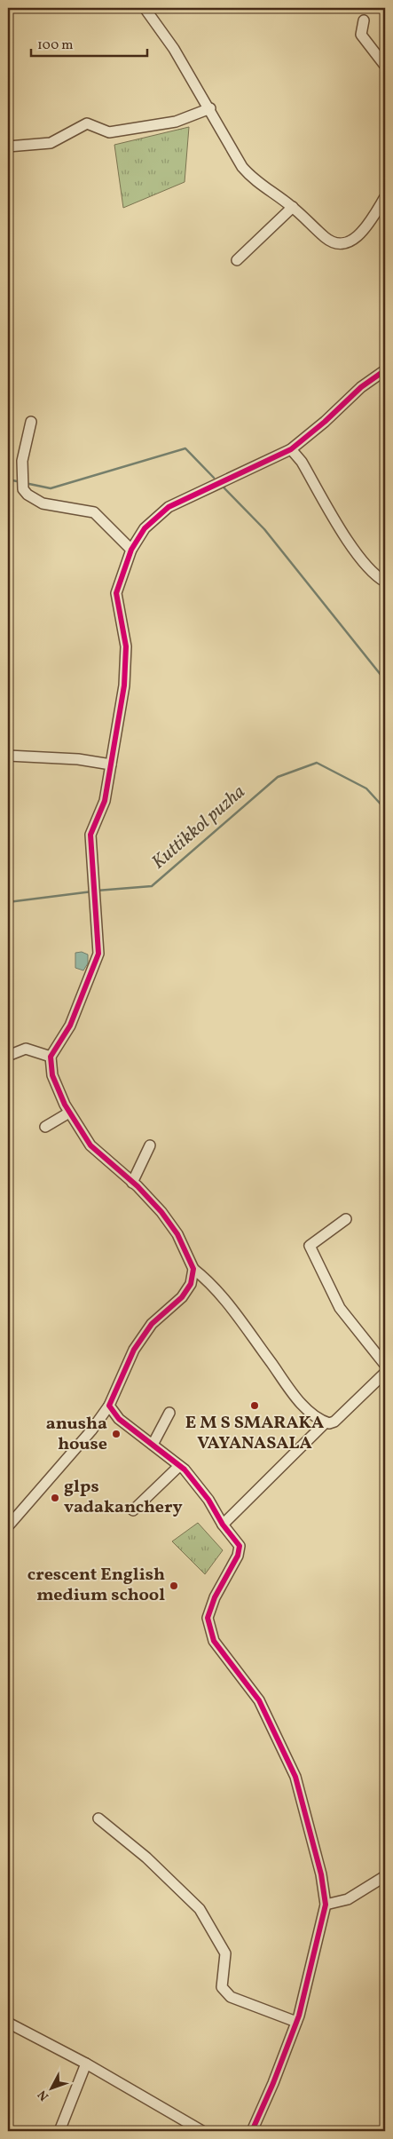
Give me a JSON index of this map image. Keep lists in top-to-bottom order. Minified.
{"water":["Kuttikkol puzha"],"places":["E M S SMARAKA VAYANASALA","anusha house","glps vadakanchery","crescent English medium school"],"scale_bar":"100 m","north":"bottom left"}
